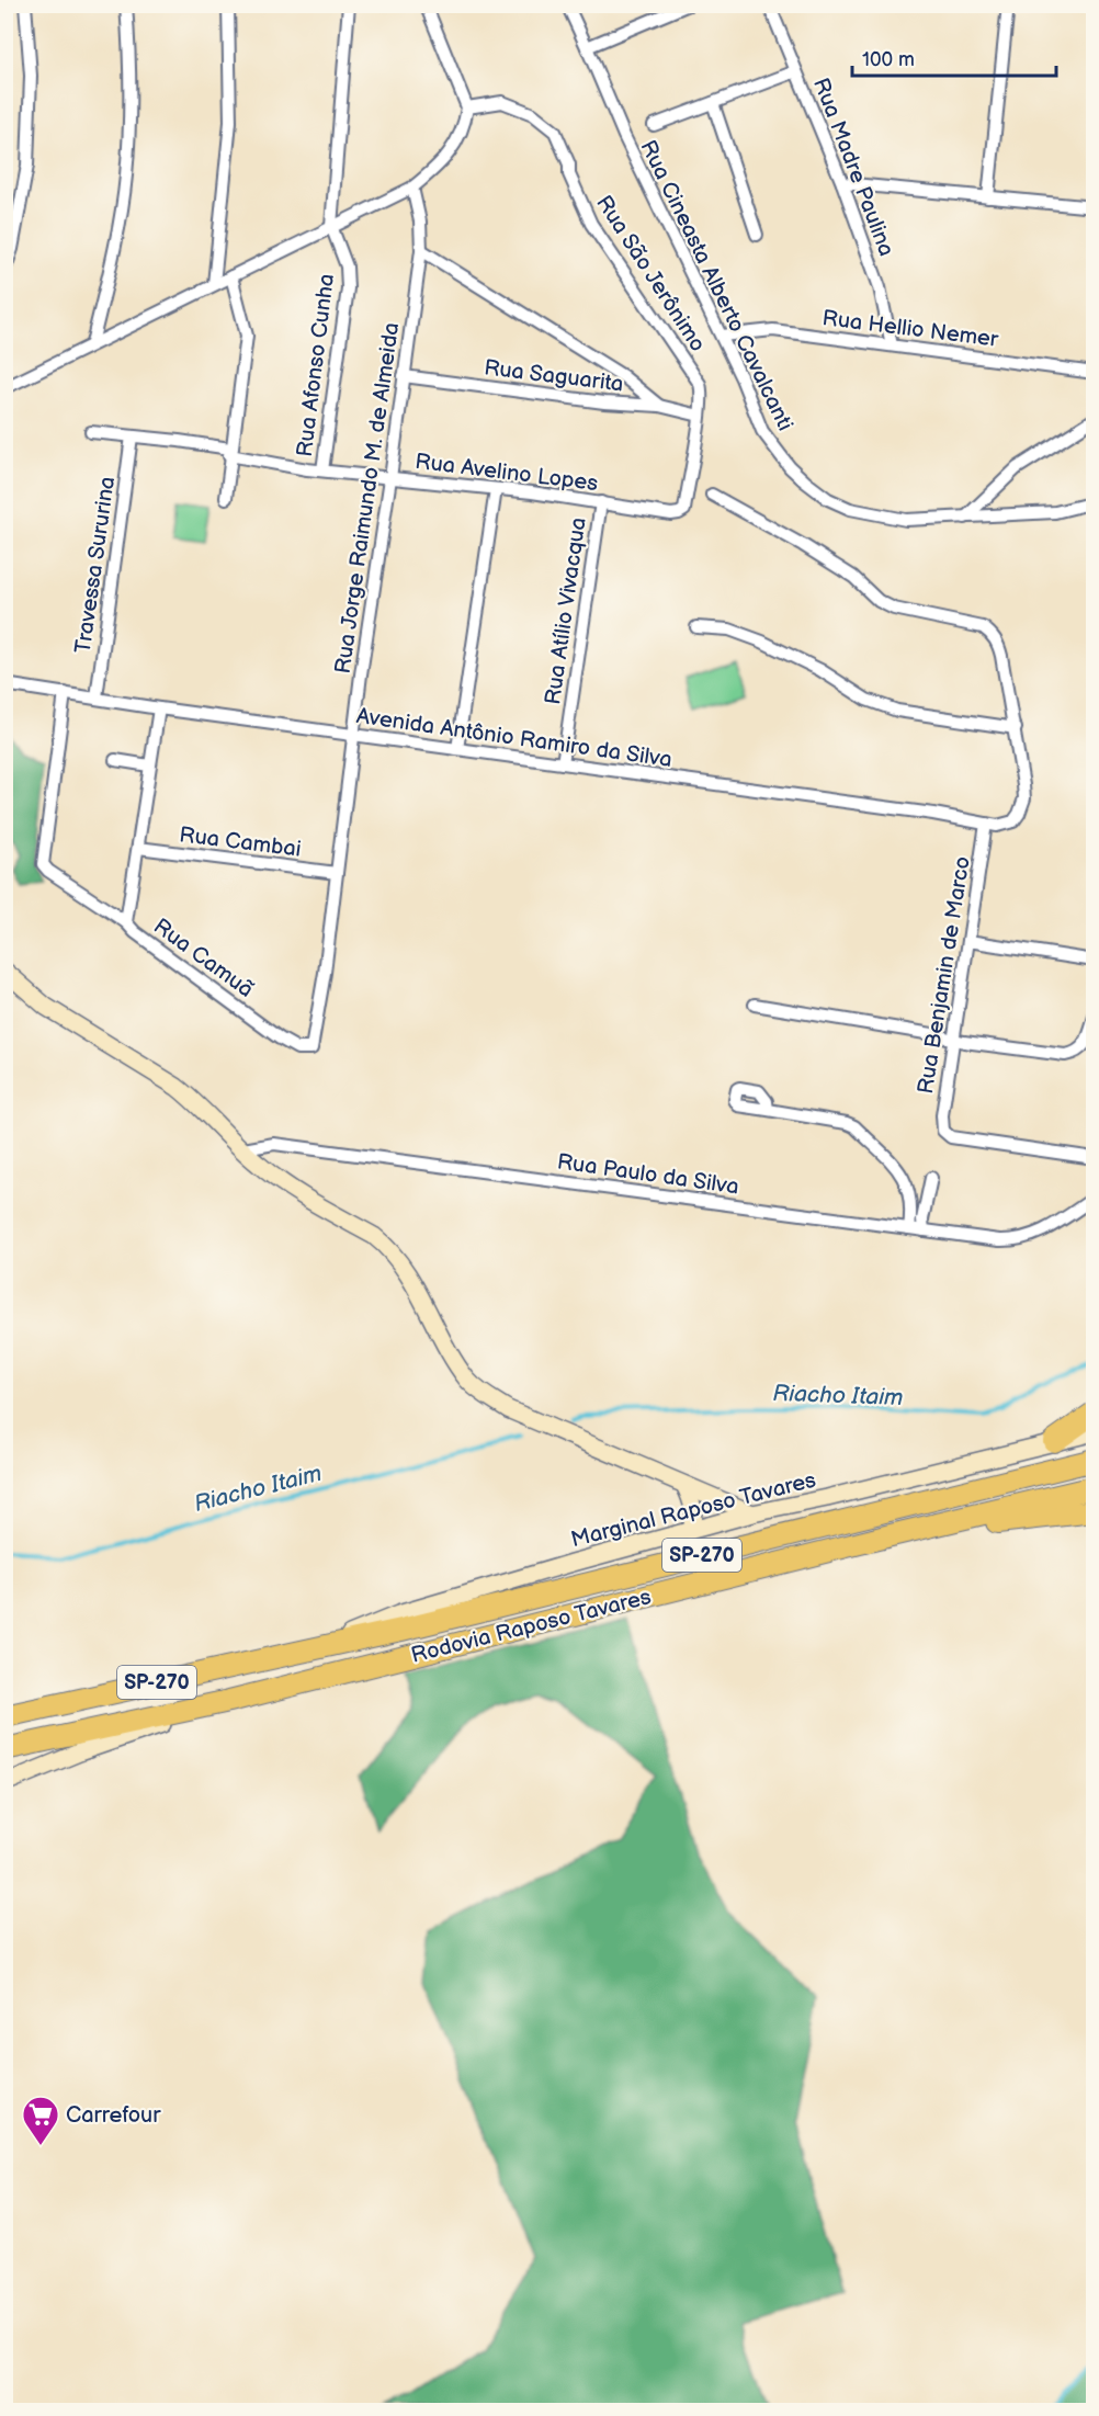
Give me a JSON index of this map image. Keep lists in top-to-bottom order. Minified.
{"streets":{"highway":["SP-270","Rodovia Raposo Tavares"],"main road":["Marginal Raposo Tavares"],"street":["Rua Madre Paulina","Rua São Jerônimo","Rua Cineasta Alberto Cavalcanti","Rua Hellio Nemer","Rua Afonso Cunha","Rua Saguarita","Rua Avelino Lopes","Rua Jorge Raimundo M. de Almeida","Travessa Sururina","Rua Atílio Vivacqua","Avenida Antônio Ramiro da Silva","Rua Cambai","Rua Camuã","Rua Benjamin de Marco","Rua Paulo da Silva"]},"crossings":[["Rua Madre Paulina","Rua Hellio Nemer"],["Rua São Jerônimo","Rua Saguarita"],["Rua São Jerônimo","Rua Avelino Lopes"],["Rua Cineasta Alberto Cavalcanti","Rua Hellio Nemer"],["Rua Afonso Cunha","Rua Avelino Lopes"],["Rua Saguarita","Rua Avelino Lopes"],["Rua Saguarita","Rua Jorge Raimundo M. de Almeida"],["Rua Avelino Lopes","Rua Jorge Raimundo M. de Almeida"],["Rua Avelino Lopes","Travessa Sururina"],["Rua Avelino Lopes","Rua Atílio Vivacqua"],["Rua Jorge Raimundo M. de Almeida","Avenida Antônio Ramiro da Silva"],["Rua Jorge Raimundo M. de Almeida","Rua Cambai"],["Rua Jorge Raimundo M. de Almeida","Rua Camuã"],["Travessa Sururina","Avenida Antônio Ramiro da Silva"],["Rua Atílio Vivacqua","Avenida Antônio Ramiro da Silva"],["Avenida Antônio Ramiro da Silva","Rua Camuã"],["Avenida Antônio Ramiro da Silva","Rua Benjamin de Marco"],["Rua Cambai","Rua Camuã"],["Marginal Raposo Tavares","Rodovia Raposo Tavares"]],"water":["Riacho Itaim"],"places":{"supermarket":["Carrefour"]},"scale_bar":"100 m"}
